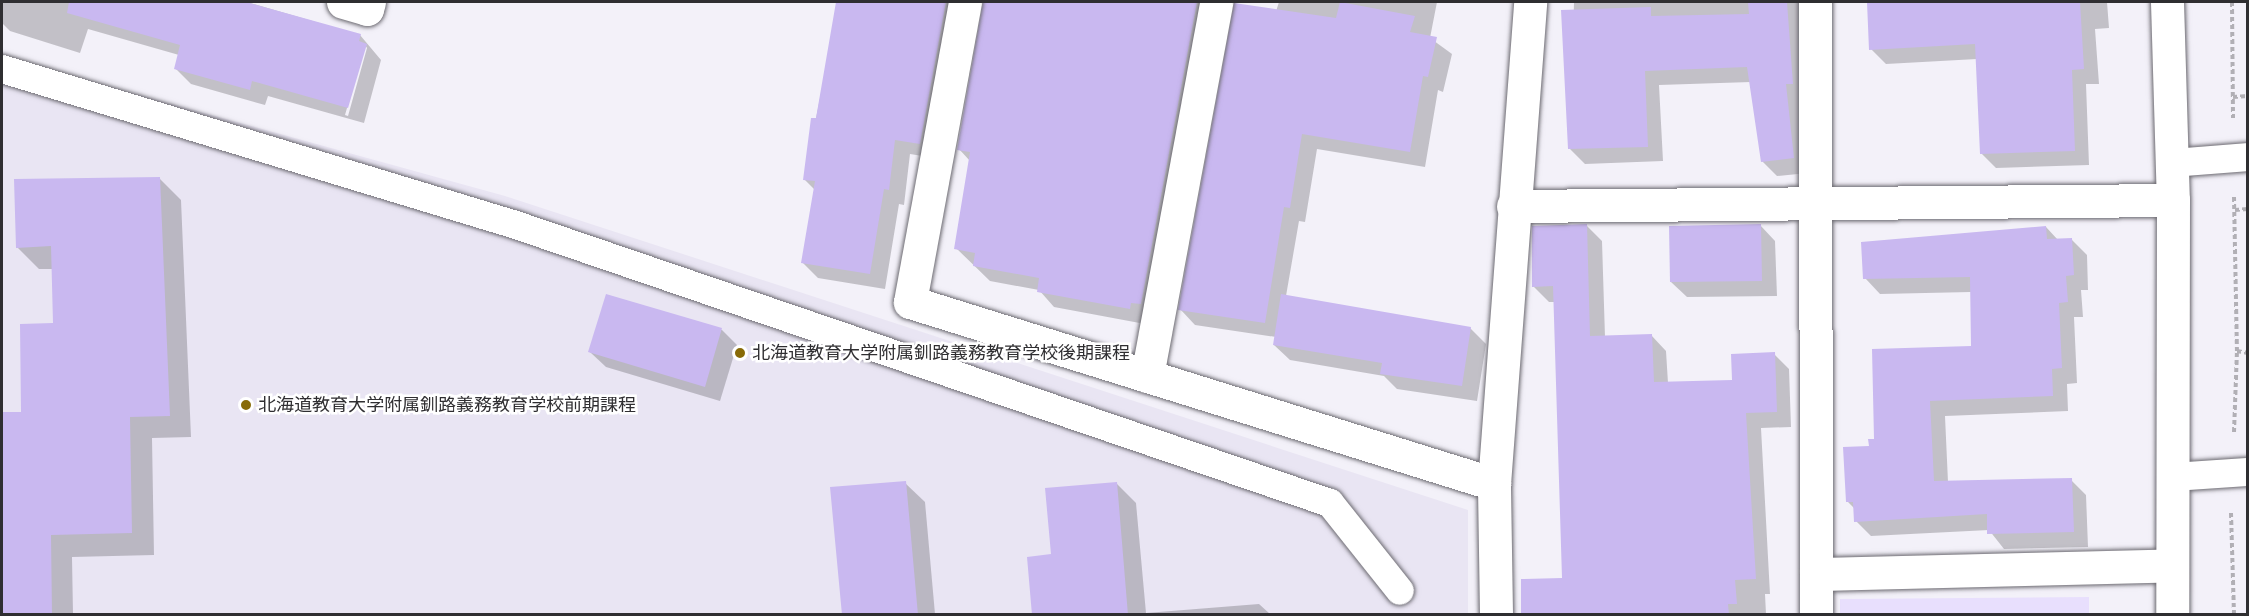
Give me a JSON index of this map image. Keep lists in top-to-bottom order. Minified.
{"places":["北海道教育大学附属釧路義務教育学校後期課程","北海道教育大学附属釧路義務教育学校前期課程"]}
